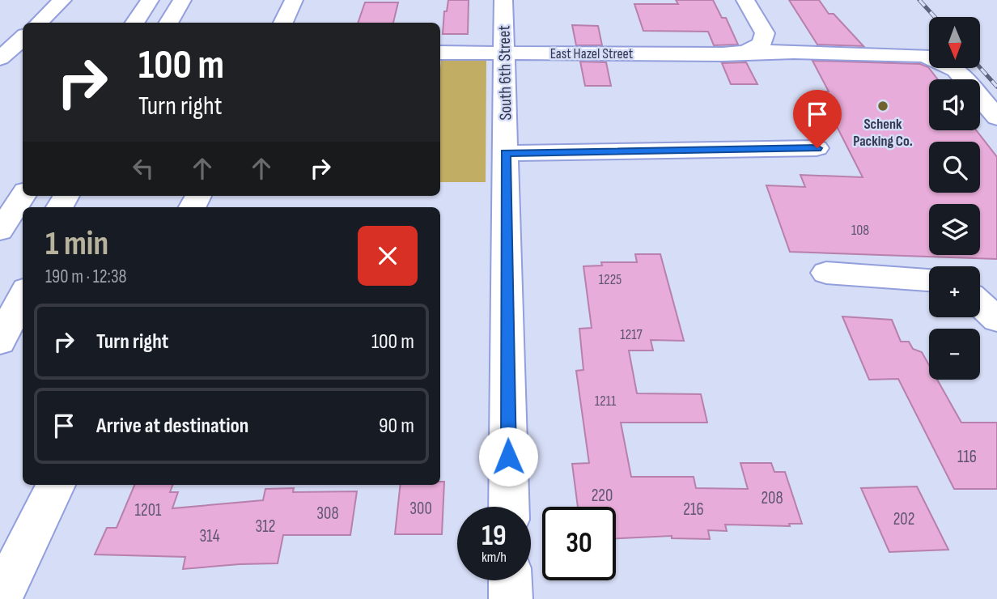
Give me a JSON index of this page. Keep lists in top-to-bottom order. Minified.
{"streets":{"main road":["East Hazel Street","South 6th Street"]},"crossings":[["East Hazel Street","South 6th Street"]],"places":["Schenk Packing Co."],"house_numbers":["108","1225","1217","1211","116","220","208","300","216","1201","308","202","312","314"],"north":"bottom","page":{"map_buttons":["+","−"],"turn":["100 m","Turn right"],"heading":["1 min","190 m · 12:38"],"list":[{"name":"Turn right","value":"100 m"},{"name":"Arrive at destination","value":"90 m"}],"speed":"19 km/h","limit":"30"}}
